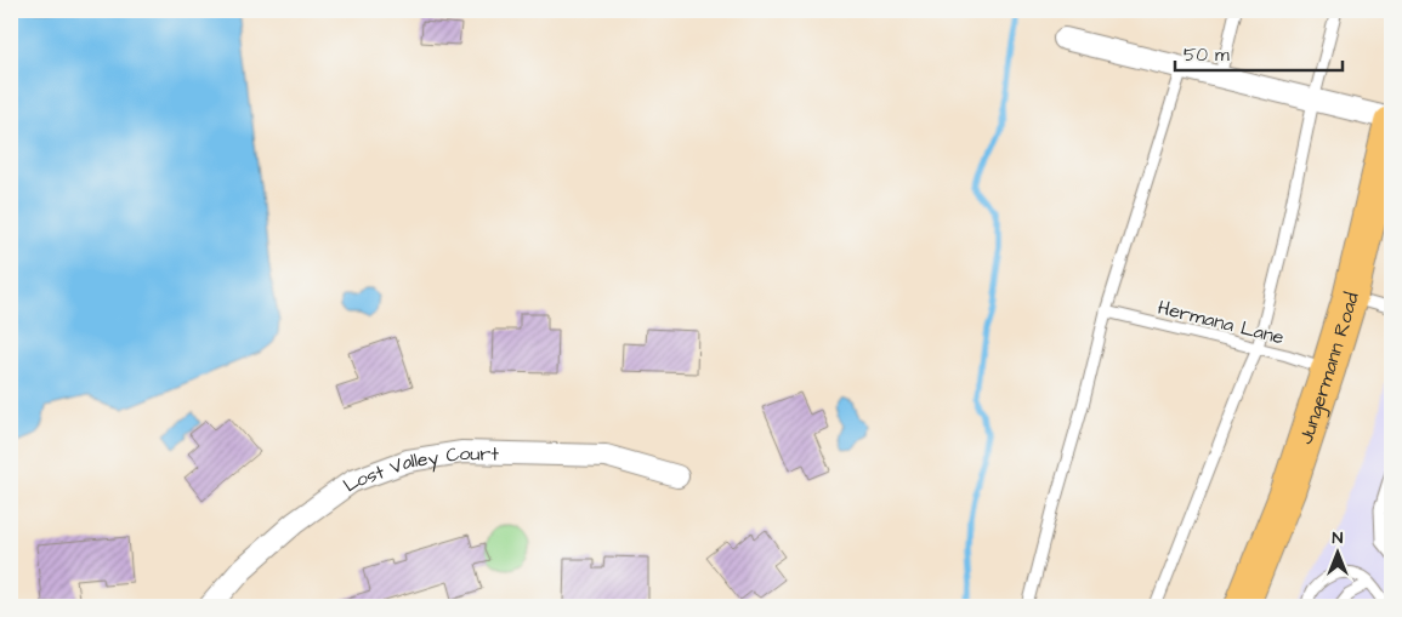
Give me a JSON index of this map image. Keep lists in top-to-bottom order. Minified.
{"streets":{"main road":["Jungermann Road"],"street":["Lost Valley Court"],"lane":["Hermana Lane"]},"crossings":[["Hermana Lane","Jungermann Road"]],"scale_bar":"50 m","north":"top"}
